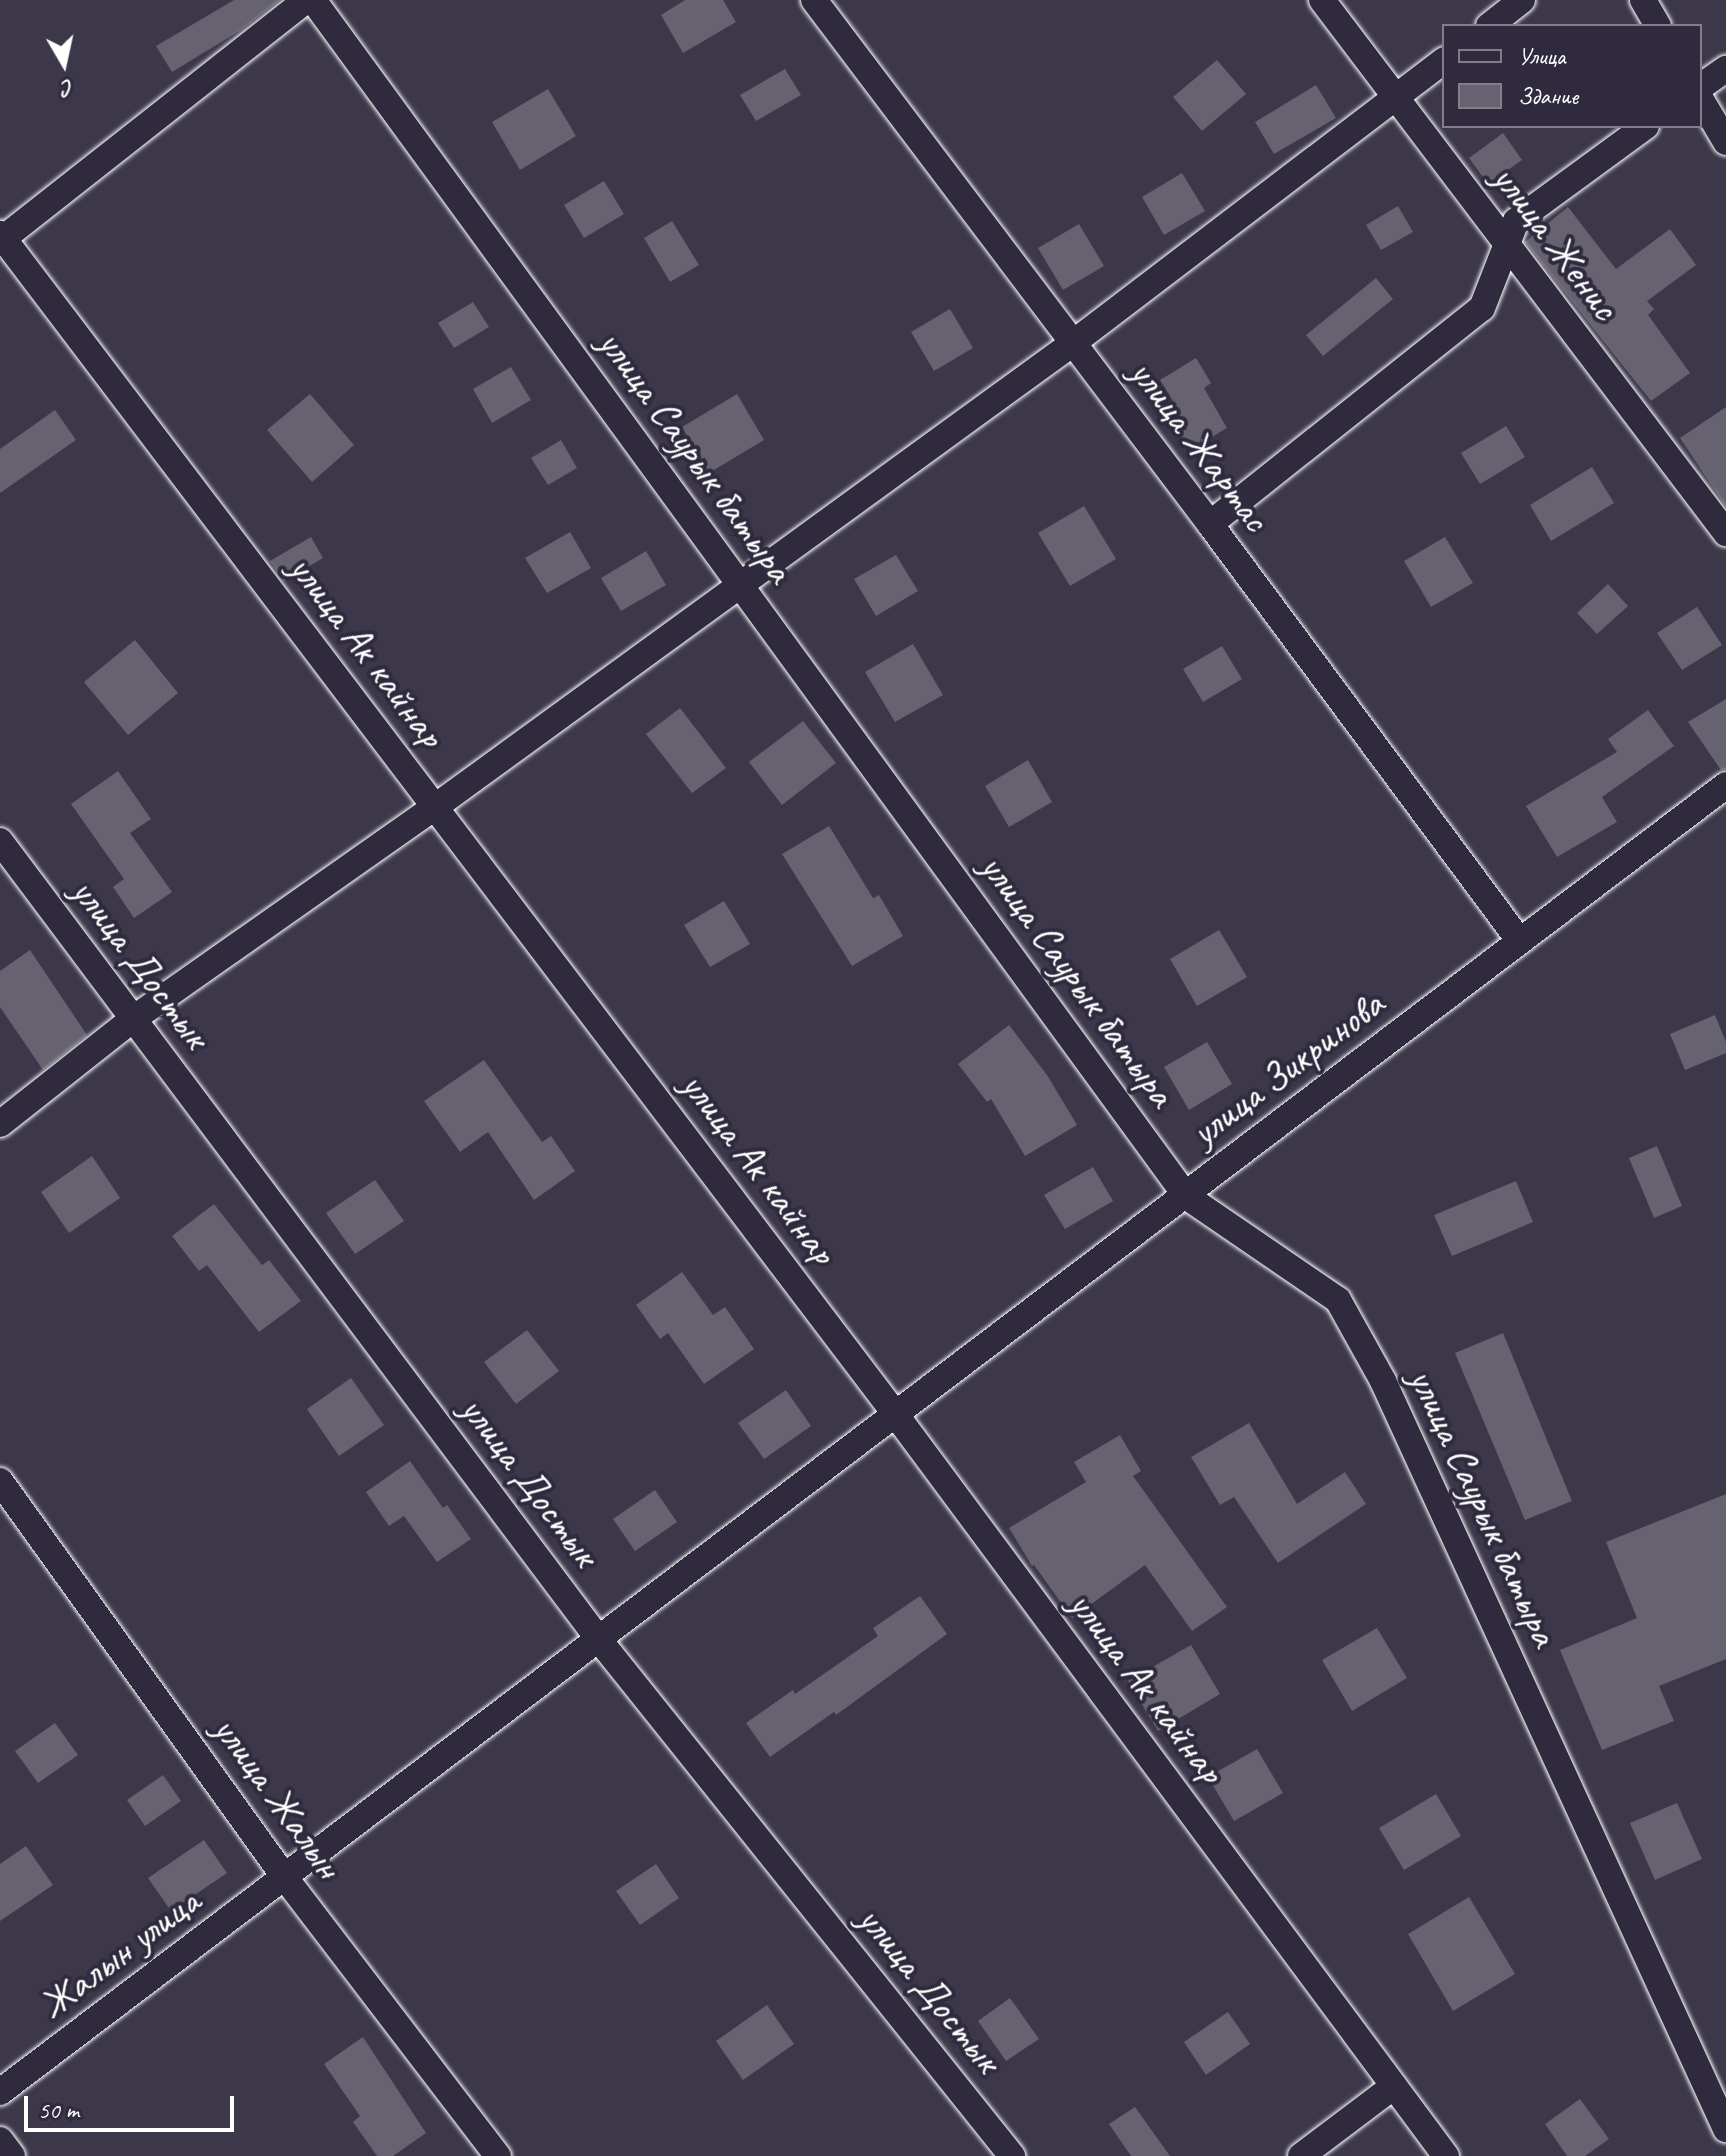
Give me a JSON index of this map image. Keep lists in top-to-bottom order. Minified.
{"streets":{"street":["улица Женис","улица Жартас","улица Саурык батыра","улица Ак кайнар","улица Достык","улица Зикринова","улица Жалын","Жалын улица"]},"crossings":[["улица Жартас","улица Зикринова"],["улица Саурык батыра","улица Зикринова"],["улица Ак кайнар","улица Зикринова"],["улица Достык","улица Зикринова"],["улица Достык","Жалын улица"],["улица Зикринова","Жалын улица"],["улица Жалын","Жалын улица"]],"legend":["Улица","Здание"],"scale_bar":"50 m","north":"bottom"}
